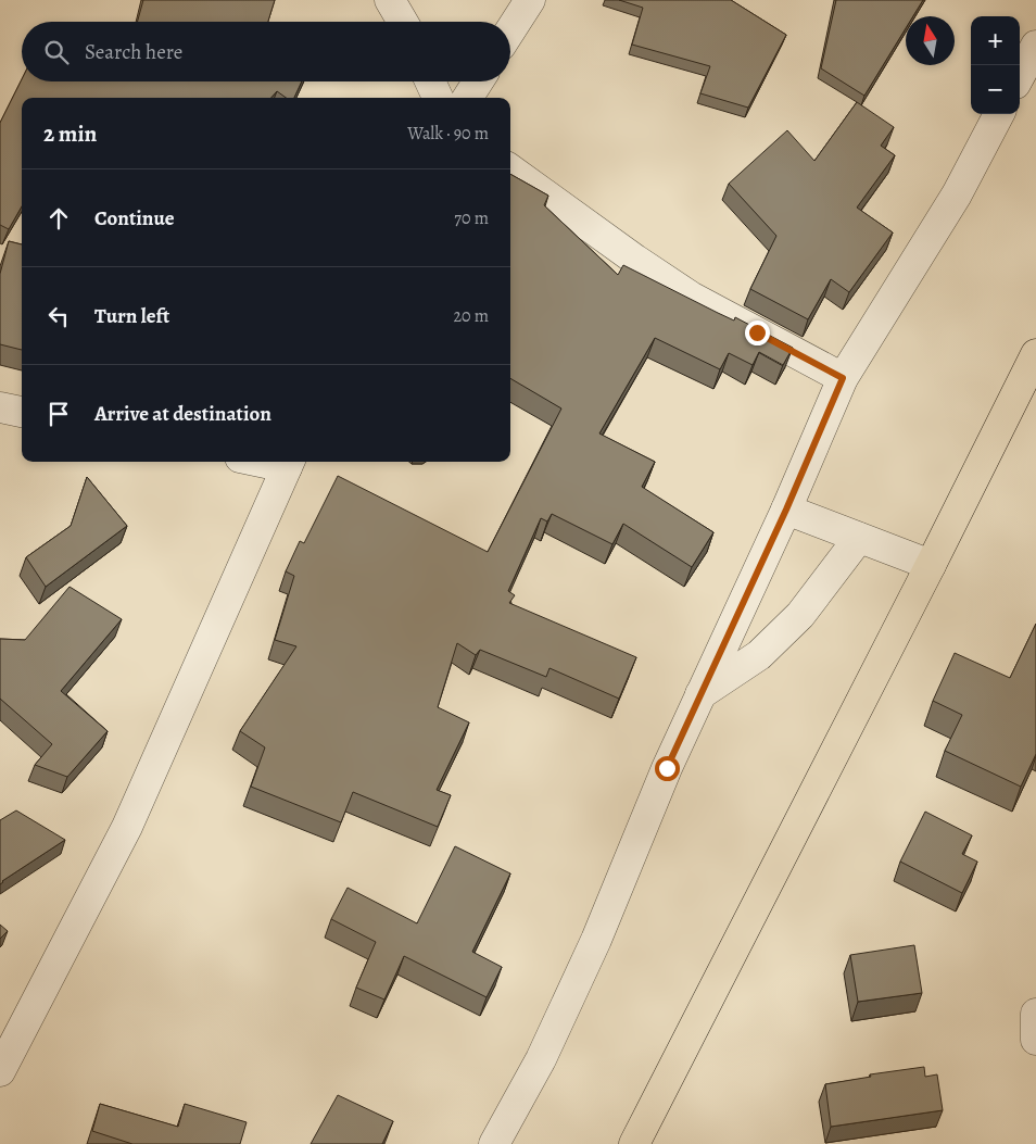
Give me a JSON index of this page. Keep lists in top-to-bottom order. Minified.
{"north":"top","page":{"map_buttons":["+","−"],"search":"Search here","heading":["2 min","Walk · 90 m"],"list":[["Continue","70 m"],["Turn left","20 m"],"Arrive at destination"]}}
